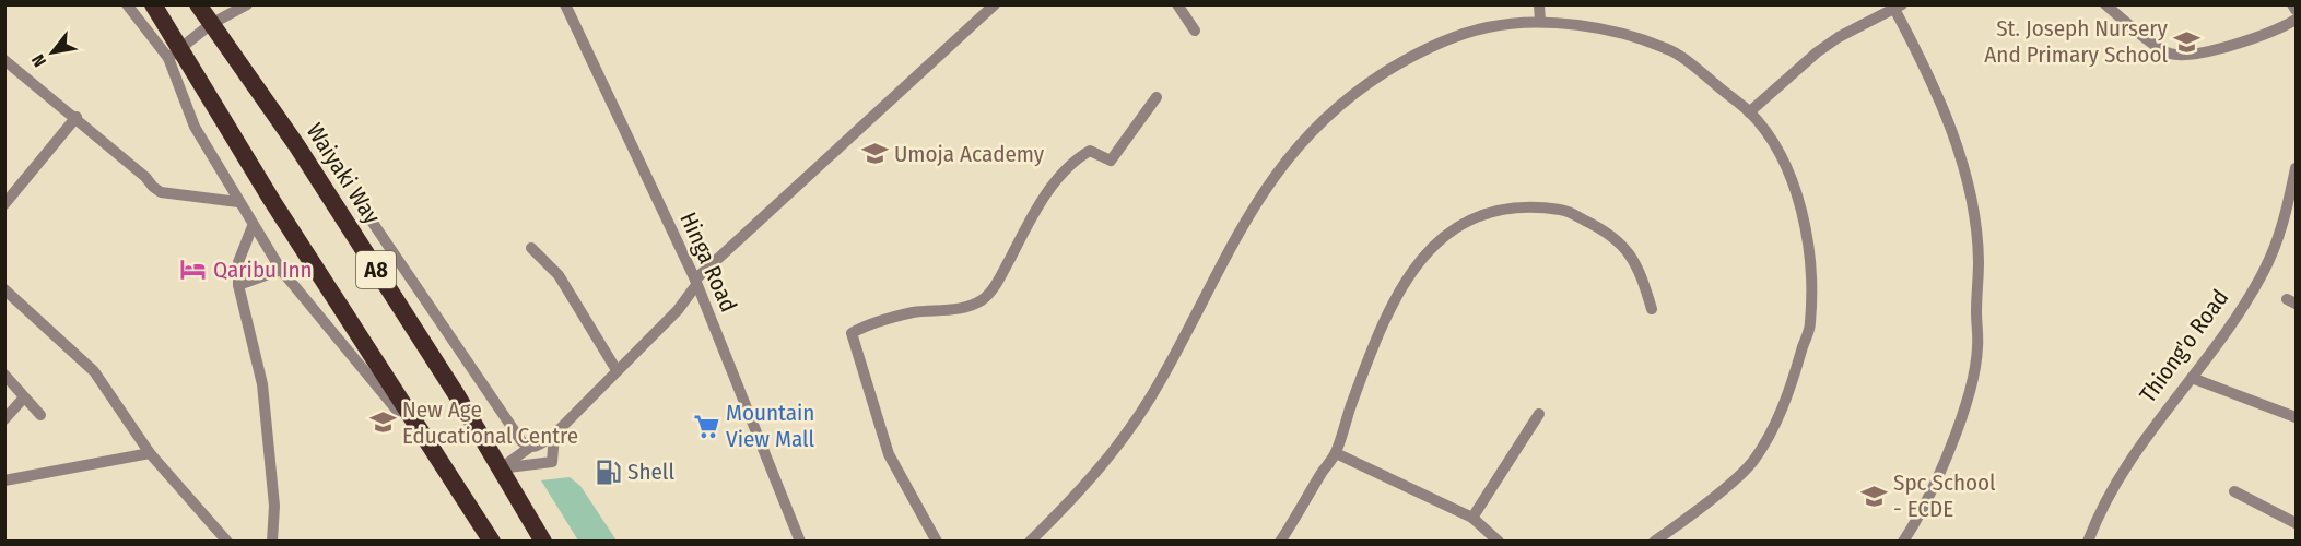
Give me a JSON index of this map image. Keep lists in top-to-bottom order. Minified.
{"streets":{"highway":["Waiyaki Way","A8"],"street":["Hinga Road","Thiong'o Road"]},"places":{"school or university":["St. Joseph Nursery And Primary School","Umoja Academy","New Age Educational Centre","Spc School - ECDE"],"hotel":["Qaribu Inn"],"supermarket":["Mountain View Mall"],"fuel station":["Shell"]},"north":"bottom left"}
